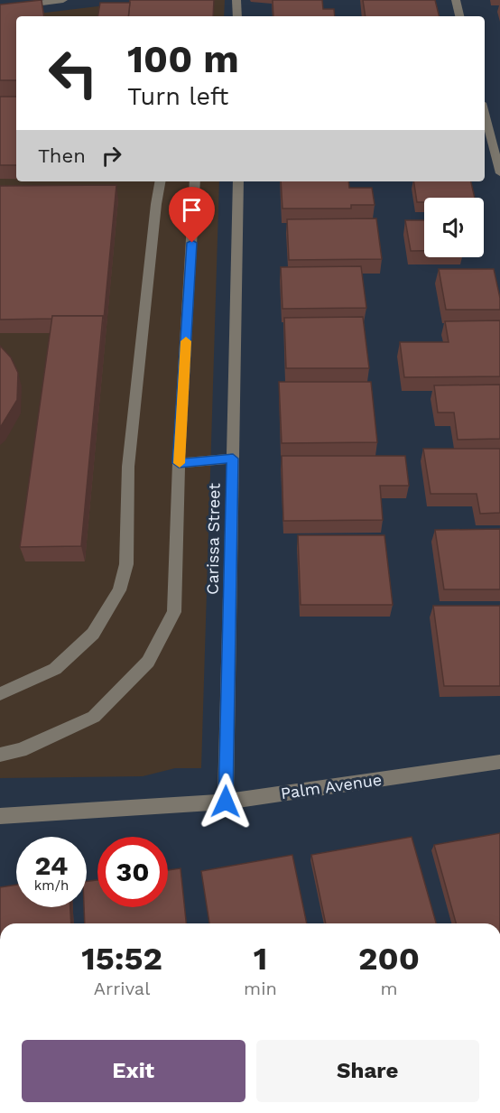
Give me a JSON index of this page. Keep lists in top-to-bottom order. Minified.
{"streets":{"street":["Carissa Street","Palm Avenue"]},"crossings":[["Carissa Street","Palm Avenue"]],"page":{"turn":["100 m","Turn left"],"then":"Then","speed":"24 km/h","limit":"30","eta":["15:52","Arrival","1","min","200","m"],"buttons":["Exit","Share"]}}
